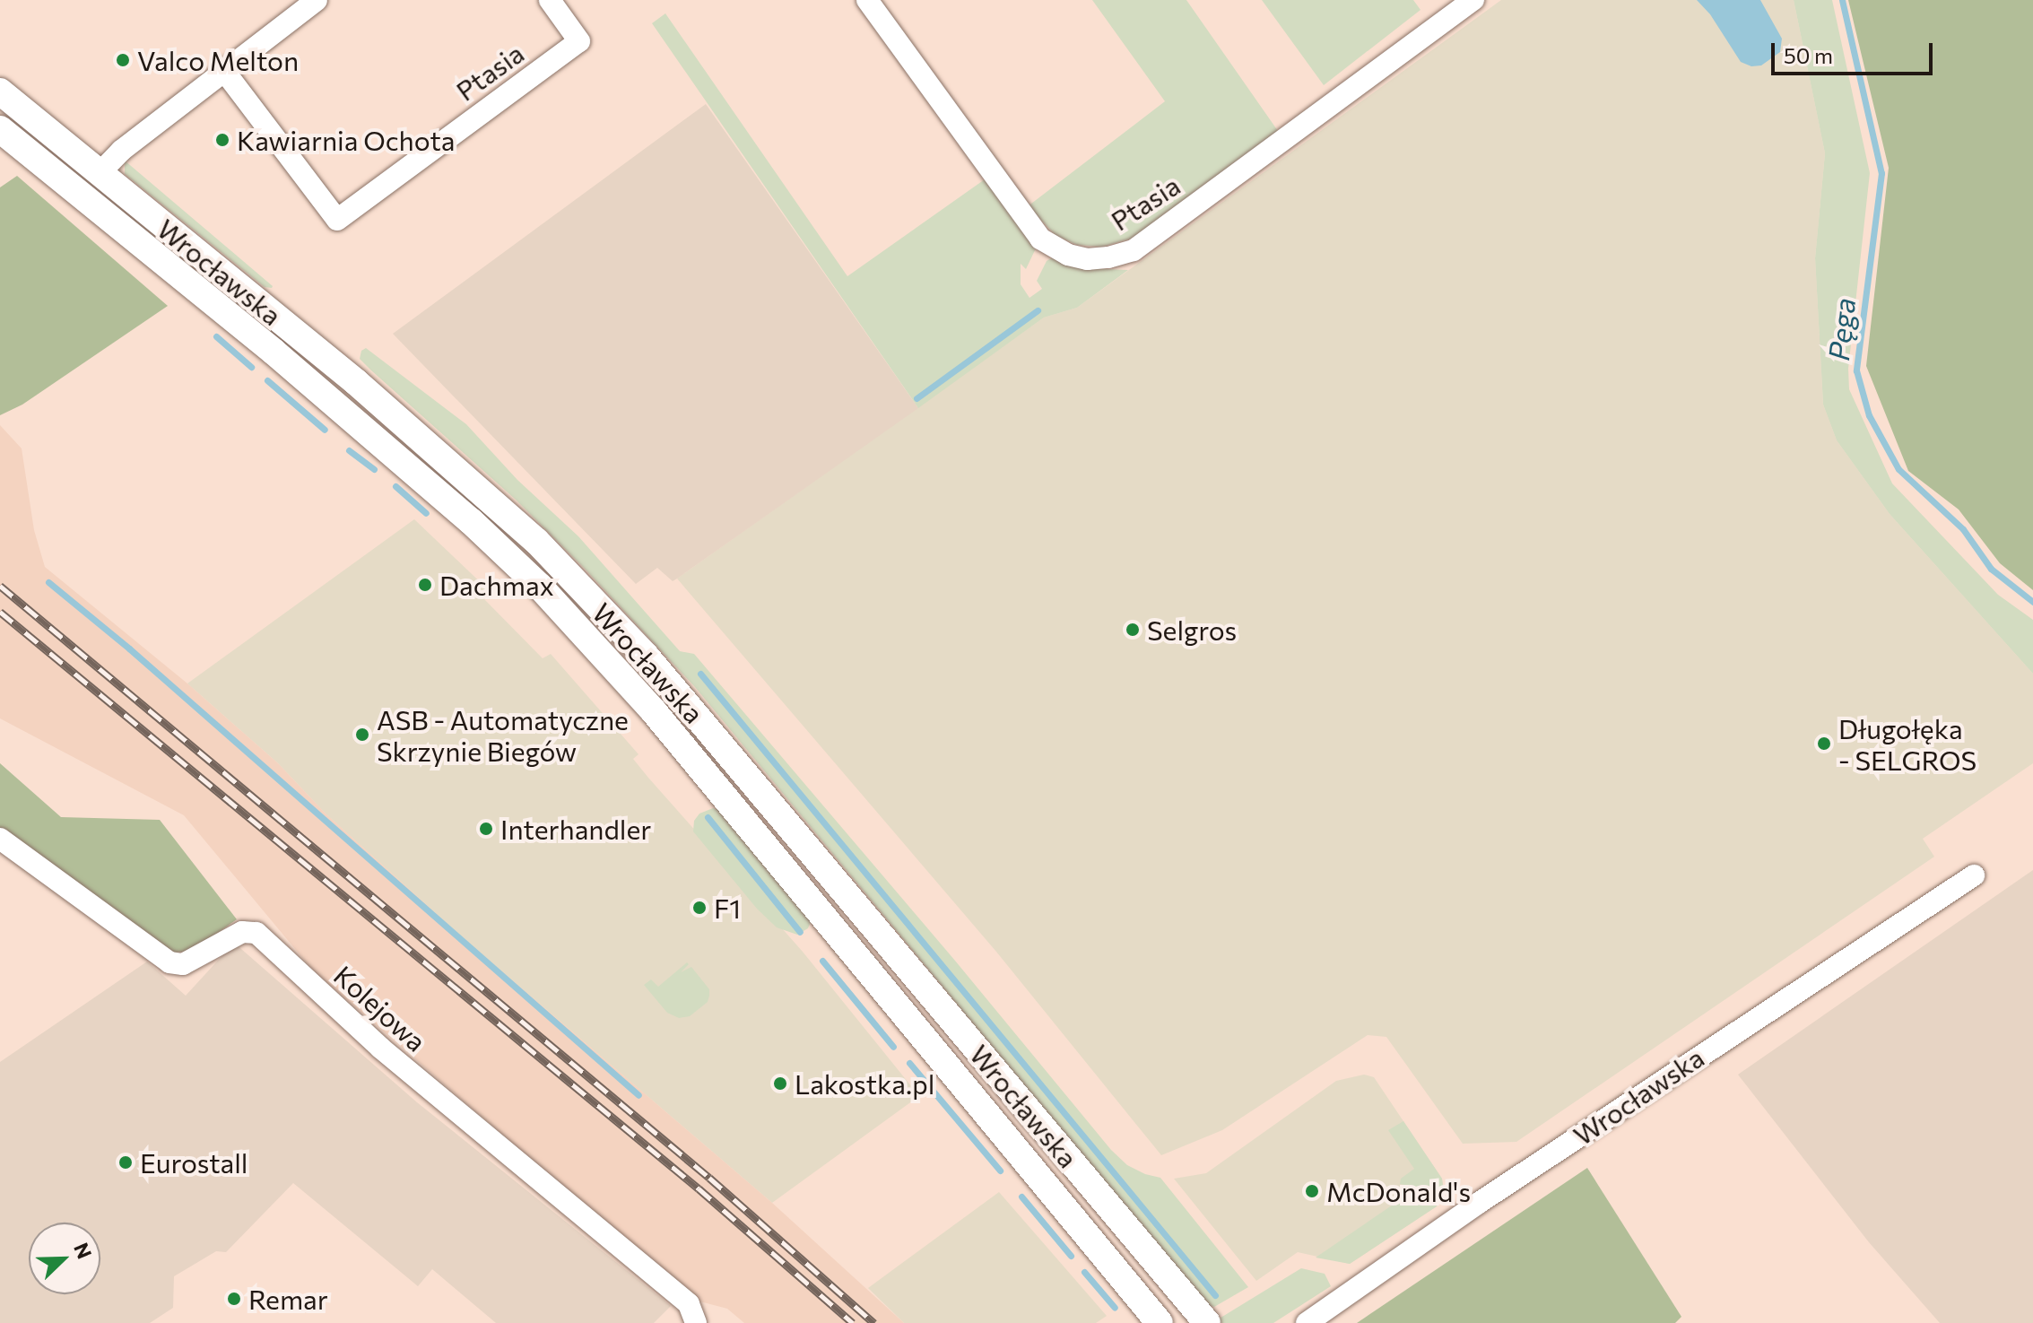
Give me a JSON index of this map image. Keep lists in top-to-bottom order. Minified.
{"streets":{"main road":["Wrocławska"],"street":["Ptasia","Kolejowa"]},"water":["Pęga"],"places":["Valco Melton","Kawiarnia Ochota","Dachmax","Selgros","ASB - Automatyczne Skrzynie Biegów","Długołęka - SELGROS","Interhandler","F1","Lakostka.pl","Eurostall","McDonald's","Remar"],"scale_bar":"50 m","north":"top right"}
